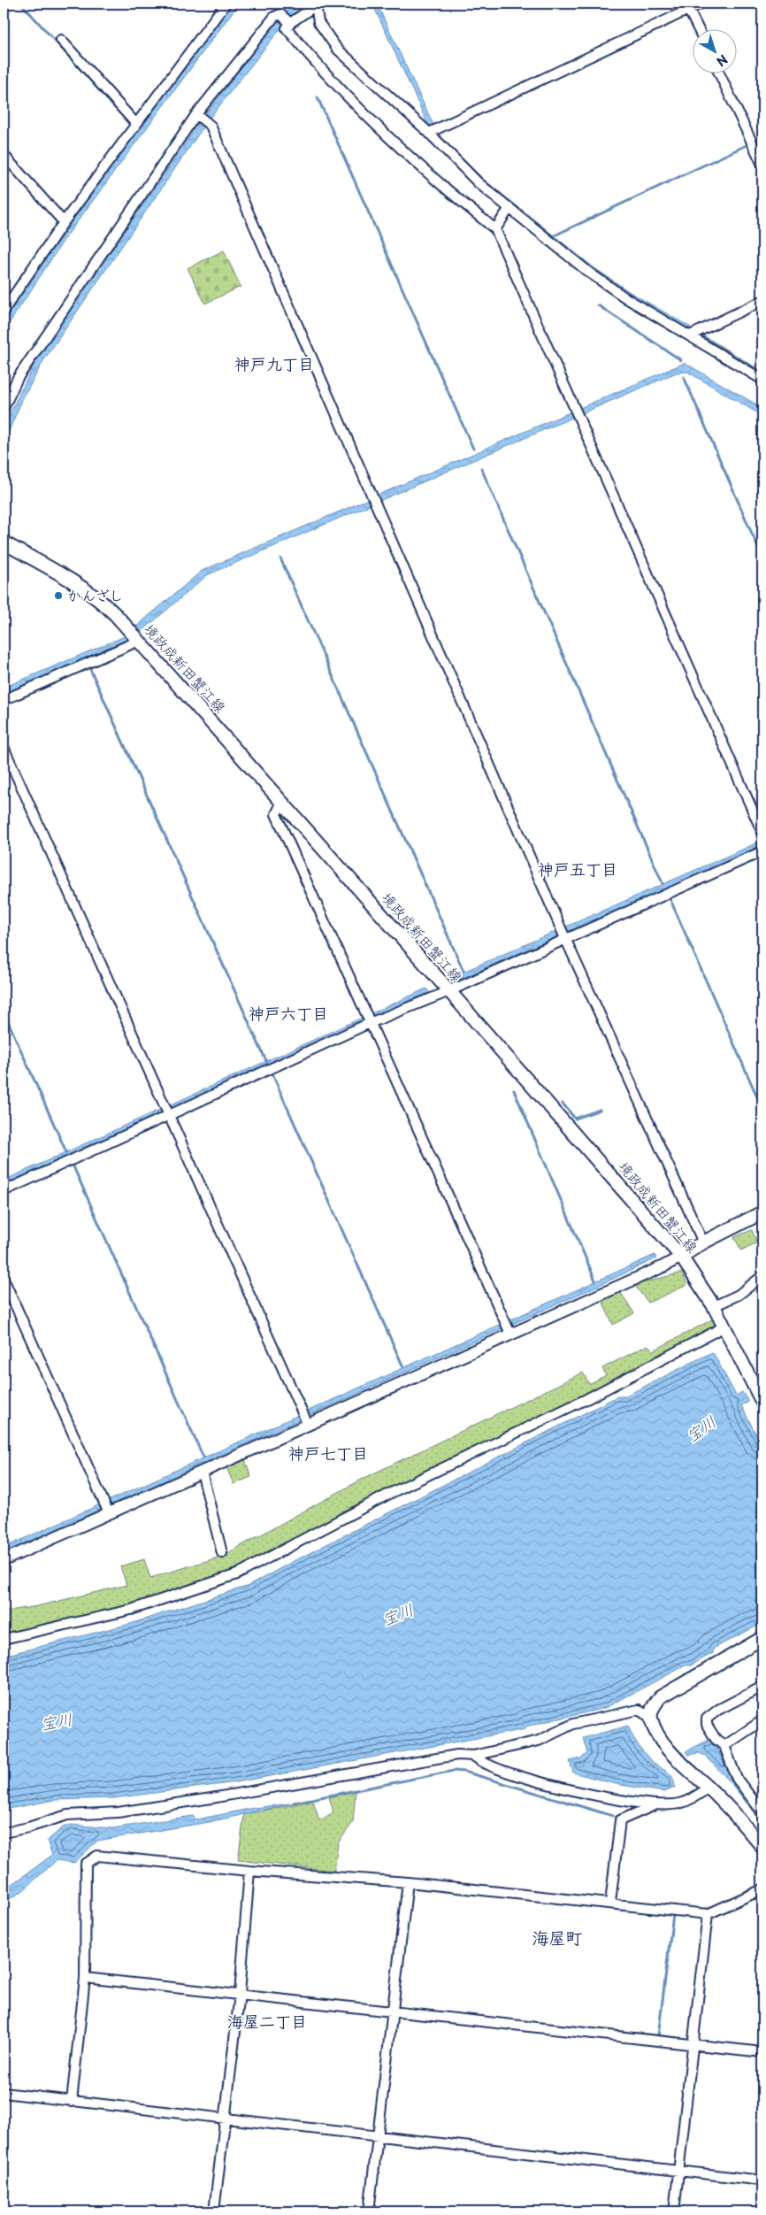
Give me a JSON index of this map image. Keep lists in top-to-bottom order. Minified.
{"streets":{"main road":["境政成新田蟹江線"]},"districts":["神戸九丁目","神戸五丁目","神戸六丁目","神戸七丁目","海屋町","海屋二丁目"],"water":["宝川"],"places":["かんざし"],"north":"bottom right"}
